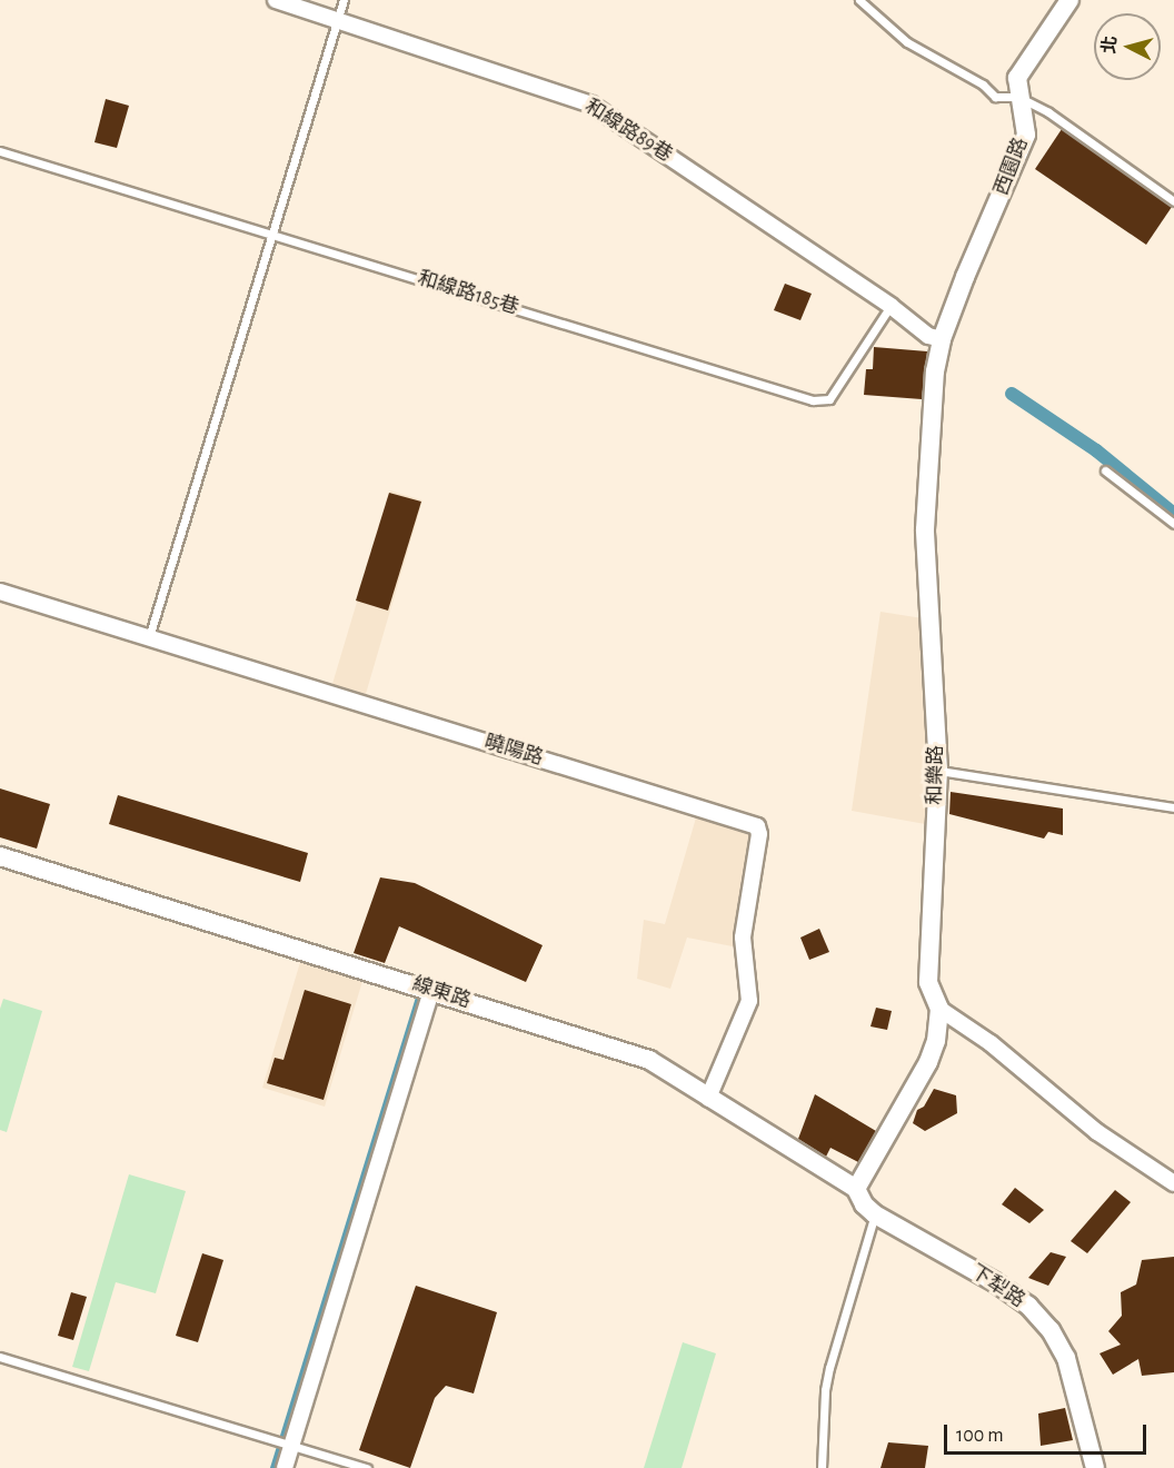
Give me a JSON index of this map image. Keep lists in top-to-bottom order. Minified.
{"streets":{"street":["和線路89巷","西園路","曉陽路","和樂路","線東路","下犁路"],"lane":["和線路185巷"]},"crossings":[["和線路89巷","西園路"],["和線路89巷","和線路185巷"],["和線路89巷","和樂路"],["西園路","和樂路"],["曉陽路","線東路"],["和樂路","線東路"],["和樂路","下犁路"],["線東路","下犁路"]],"scale_bar":"100 m","north":"left"}
